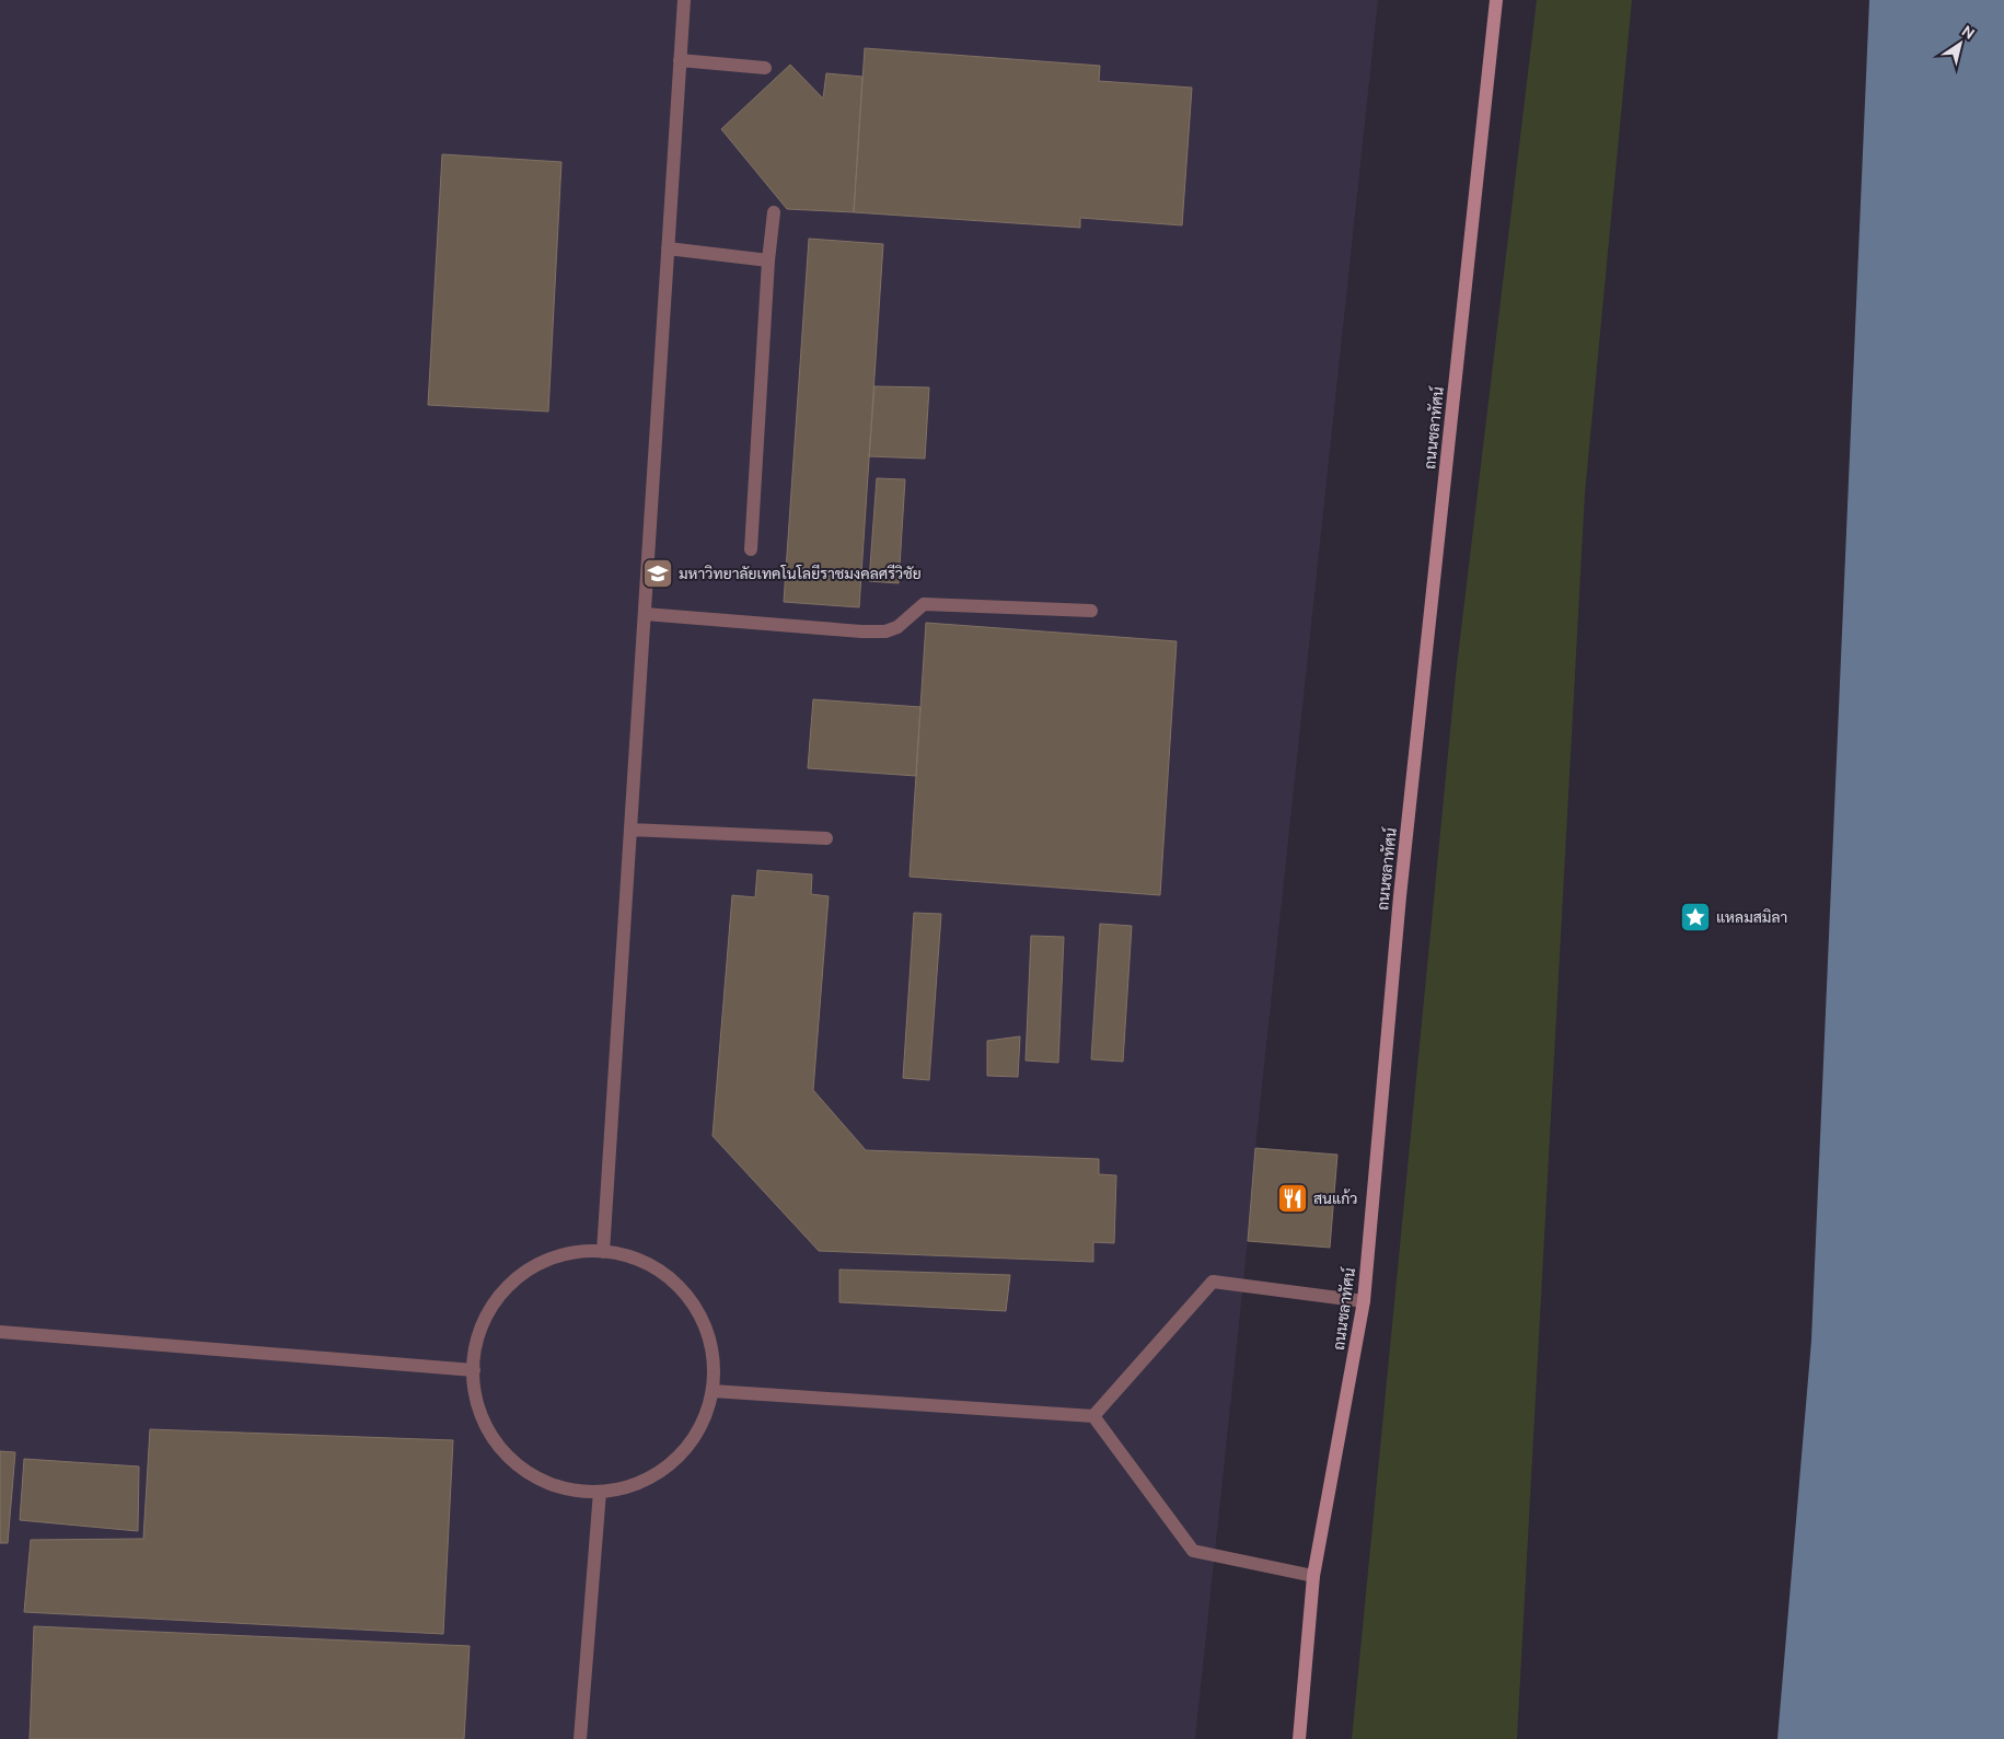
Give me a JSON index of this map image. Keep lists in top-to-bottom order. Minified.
{"streets":{"main road":["ถนนชลาทัศน์"]},"places":{"school or university":["มหาวิทยาลัยเทคโนโลยีราชมงคลศรีวิชัย"],"place":["แหลมสมิลา"],"restaurant":["สนแก้ว"]},"north":"top right"}
